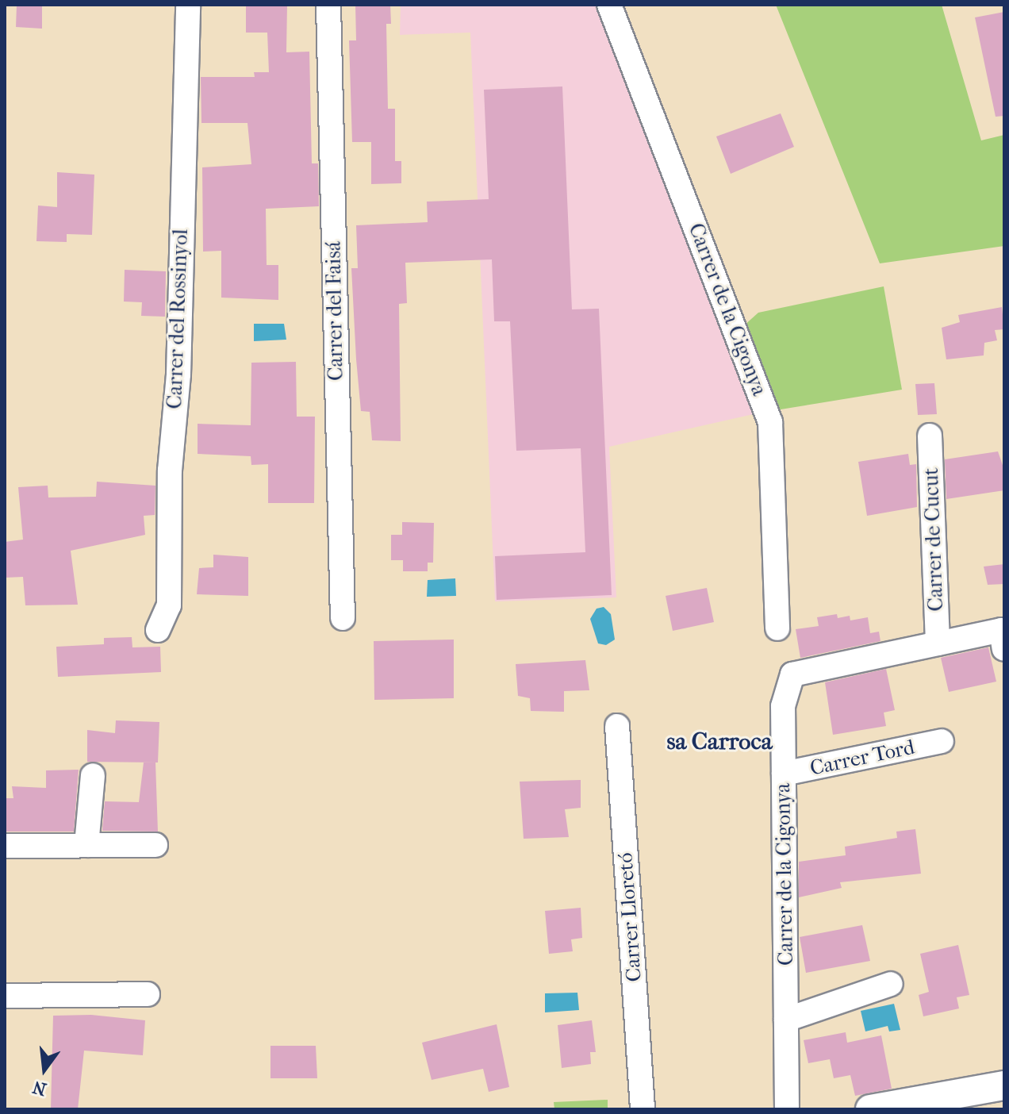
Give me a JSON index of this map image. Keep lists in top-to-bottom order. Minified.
{"streets":{"street":["Carrer de la Cigonya","Carrer del Faisá","Carrer del Rossinyol","Carrer de Cucut","Carrer Tord","Carrer Lloretó"]},"crossings":[["Carrer de la Cigonya","Carrer de Cucut"],["Carrer de la Cigonya","Carrer Tord"]],"districts":["sa Carroca"],"north":"bottom"}
